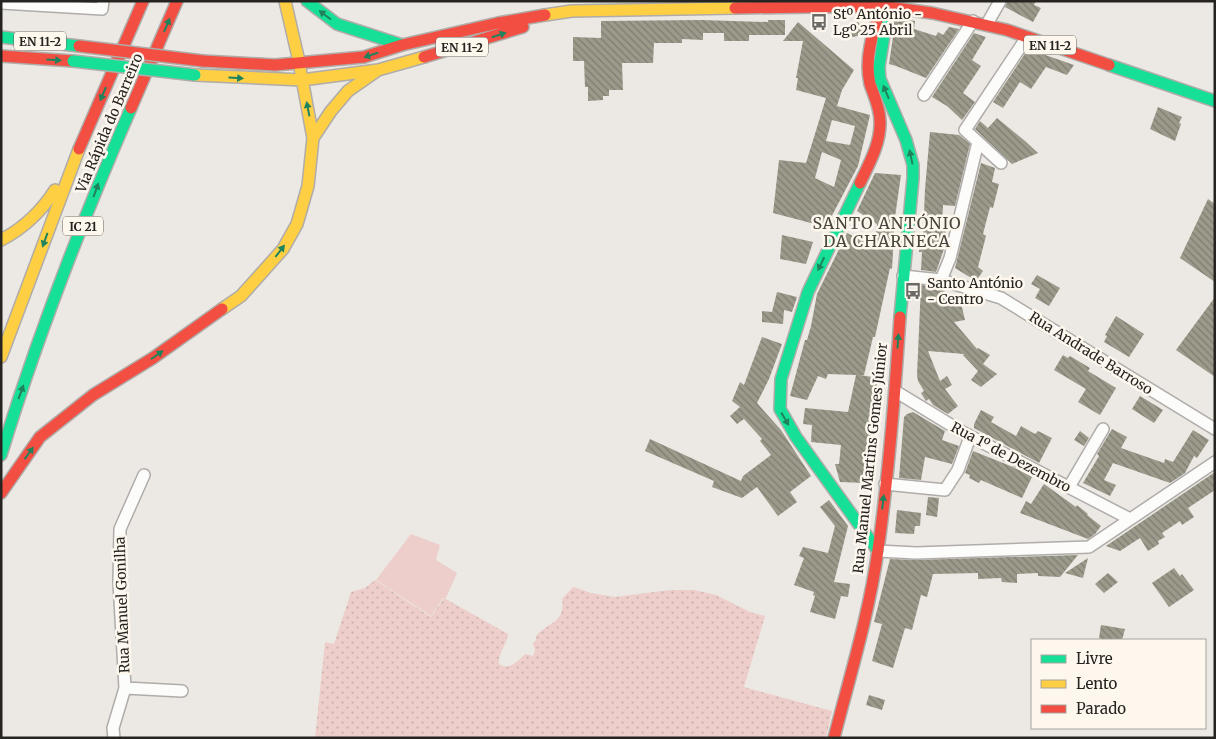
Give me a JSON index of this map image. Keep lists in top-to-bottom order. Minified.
{"streets":{"main road":["EN 11-2","Via Rápida do Barreiro","IC 21","Rua Manuel Martins Gomes Júnior"],"street":["Rua Andrade Barroso","Rua 1º de Dezembro","Rua Manuel Gonilha"]},"crossings":[["EN 11-2","Rua Manuel Martins Gomes Júnior"],["Rua Andrade Barroso","Rua Manuel Martins Gomes Júnior"],["Rua 1º de Dezembro","Rua Manuel Martins Gomes Júnior"]],"one_way":["Rua Manuel Martins Gomes Júnior"],"districts":["SANTO ANTÓNIO DA CHARNECA"],"places":{"bus stop":["Stº António - Lgº 25 Abril","Santo António - Centro"]},"legend":["Livre","Lento","Parado"]}
